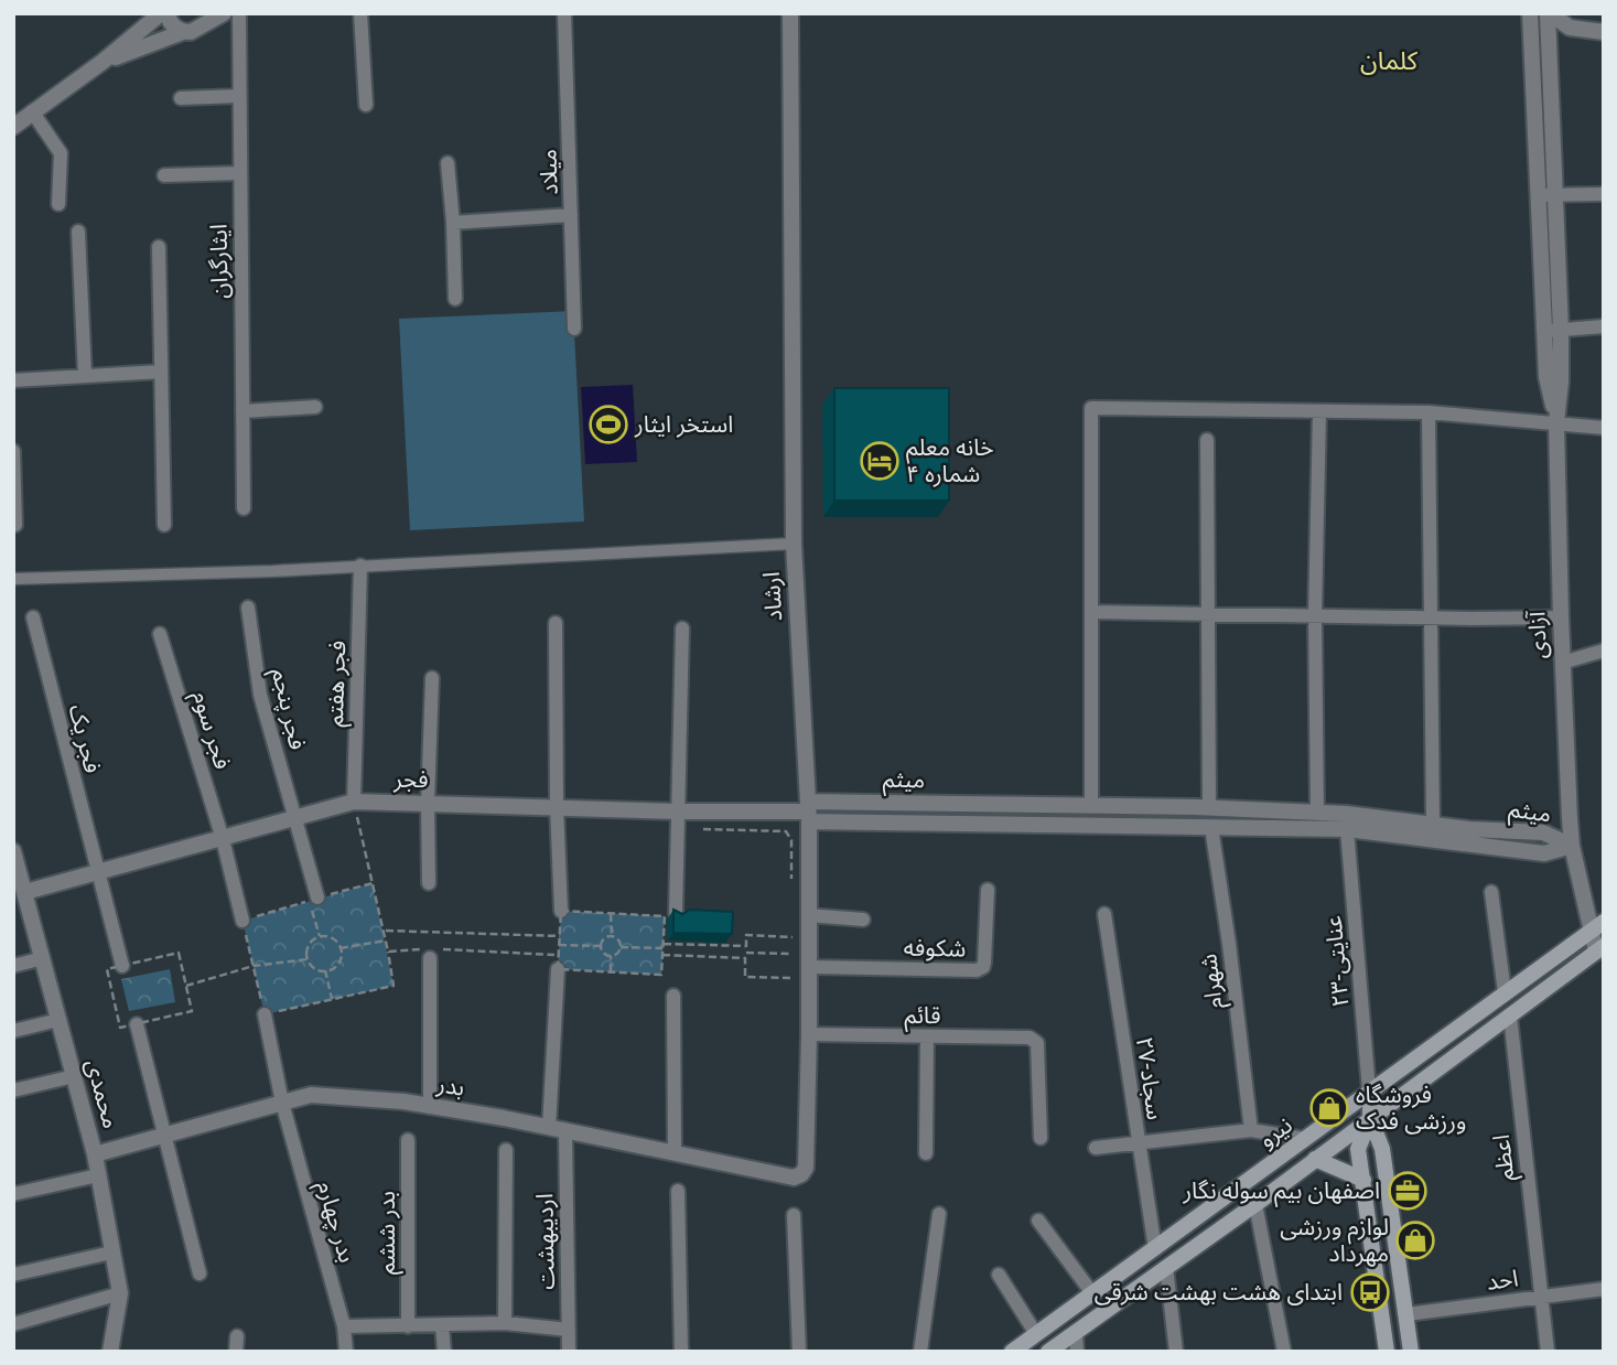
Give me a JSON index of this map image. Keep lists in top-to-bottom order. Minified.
{"streets":{"main road":["نیرو"],"street":["میلاد","ایثارگران","ارشاد","آزادی","فجر هفتم","فجر پنجم","فجر سوم","فجر یک","فجر","میثم","شکوفه","۲۳-عنایتی","شهرام","قائم","۲۷-سجاد","بدر","محمدی","اعظم","بدر چهارم","بدر ششم","اردیبهشت","احد"]},"crossings":[["ارشاد","فجر"],["ارشاد","میثم"],["ارشاد","شکوفه"],["ارشاد","قائم"],["ارشاد","بدر"],["آزادی","میثم"],["آزادی","نیرو"],["فجر هفتم","فجر"],["فجر پنجم","فجر"],["فجر سوم","فجر"],["فجر یک","فجر"],["فجر","میثم"],["فجر","محمدی"],["میثم","۲۳-عنایتی"],["میثم","شهرام"],["۲۳-عنایتی","نیرو"],["۲۷-سجاد","نیرو"],["بدر","محمدی"],["بدر","بدر چهارم"],["بدر","اردیبهشت"],["نیرو","اعظم"],["اعظم","احد"]],"districts":["کلمان"],"places":{"sports":["استخر ایثار"],"hotel":["خانه معلم شماره ۴"],"shop":["فروشگاه ورزشی فدک","لوازم ورزشی مهرداد"],"office":["اصفهان بیم سوله نگار"],"bus stop":["ابتدای هشت بهشت شرقی"]}}
